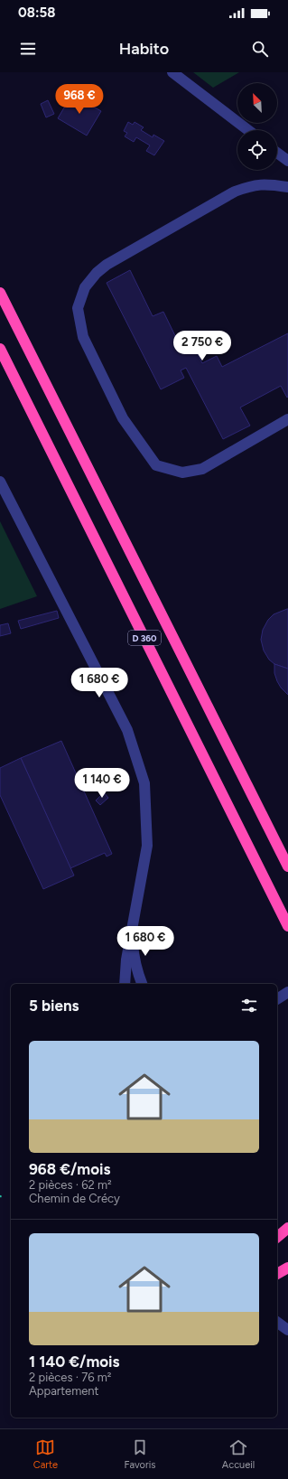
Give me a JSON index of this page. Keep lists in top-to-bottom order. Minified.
{"streets":{"highway":["D 360"]},"north":"top left","page":{"status":"08:58","header":"Habito","price":["968 €","2 750 €","1 680 €","1 140 €","1 680 €"],"heading":"5 biens","list":[{"name":"968 €/mois","note":"2 pièces · 62 m² · Chemin de Crécy"},{"name":"1 140 €/mois","note":"2 pièces · 76 m² · Appartement"}],"tabs":["Carte","Favoris","Accueil"]}}
